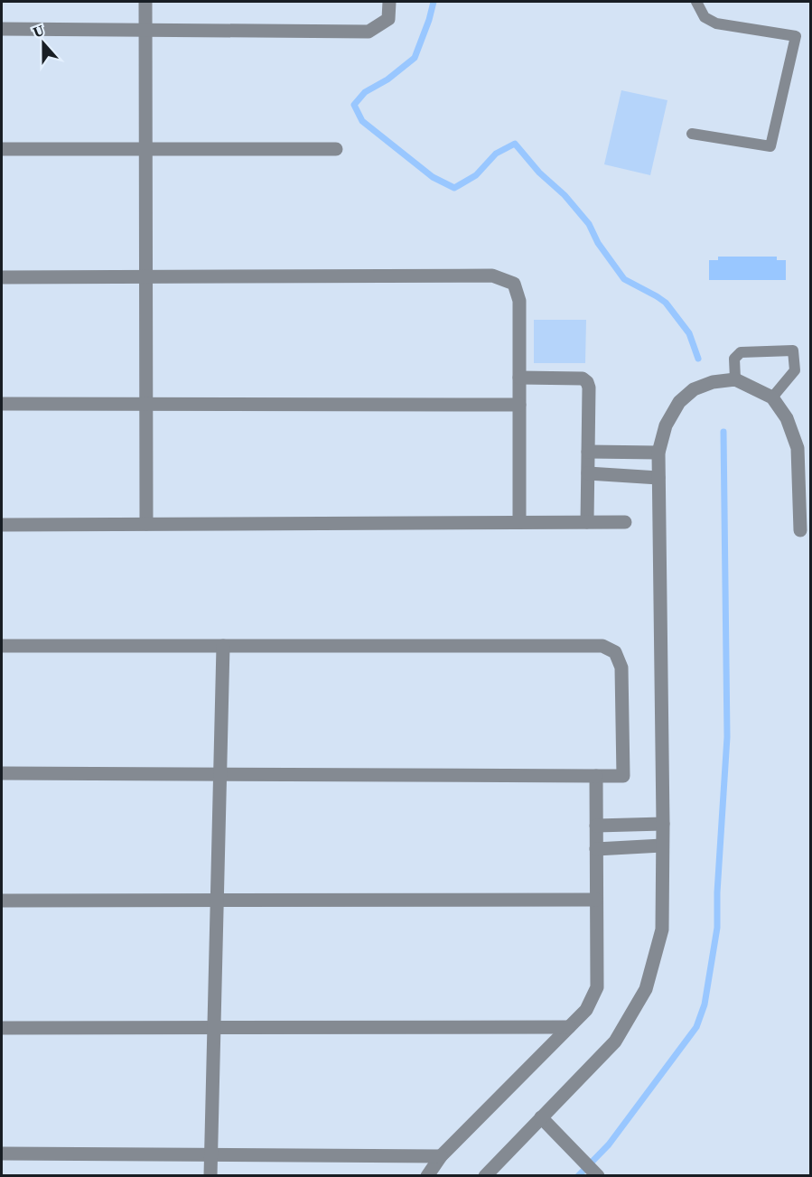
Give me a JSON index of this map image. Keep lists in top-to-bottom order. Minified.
{"north":"top"}
